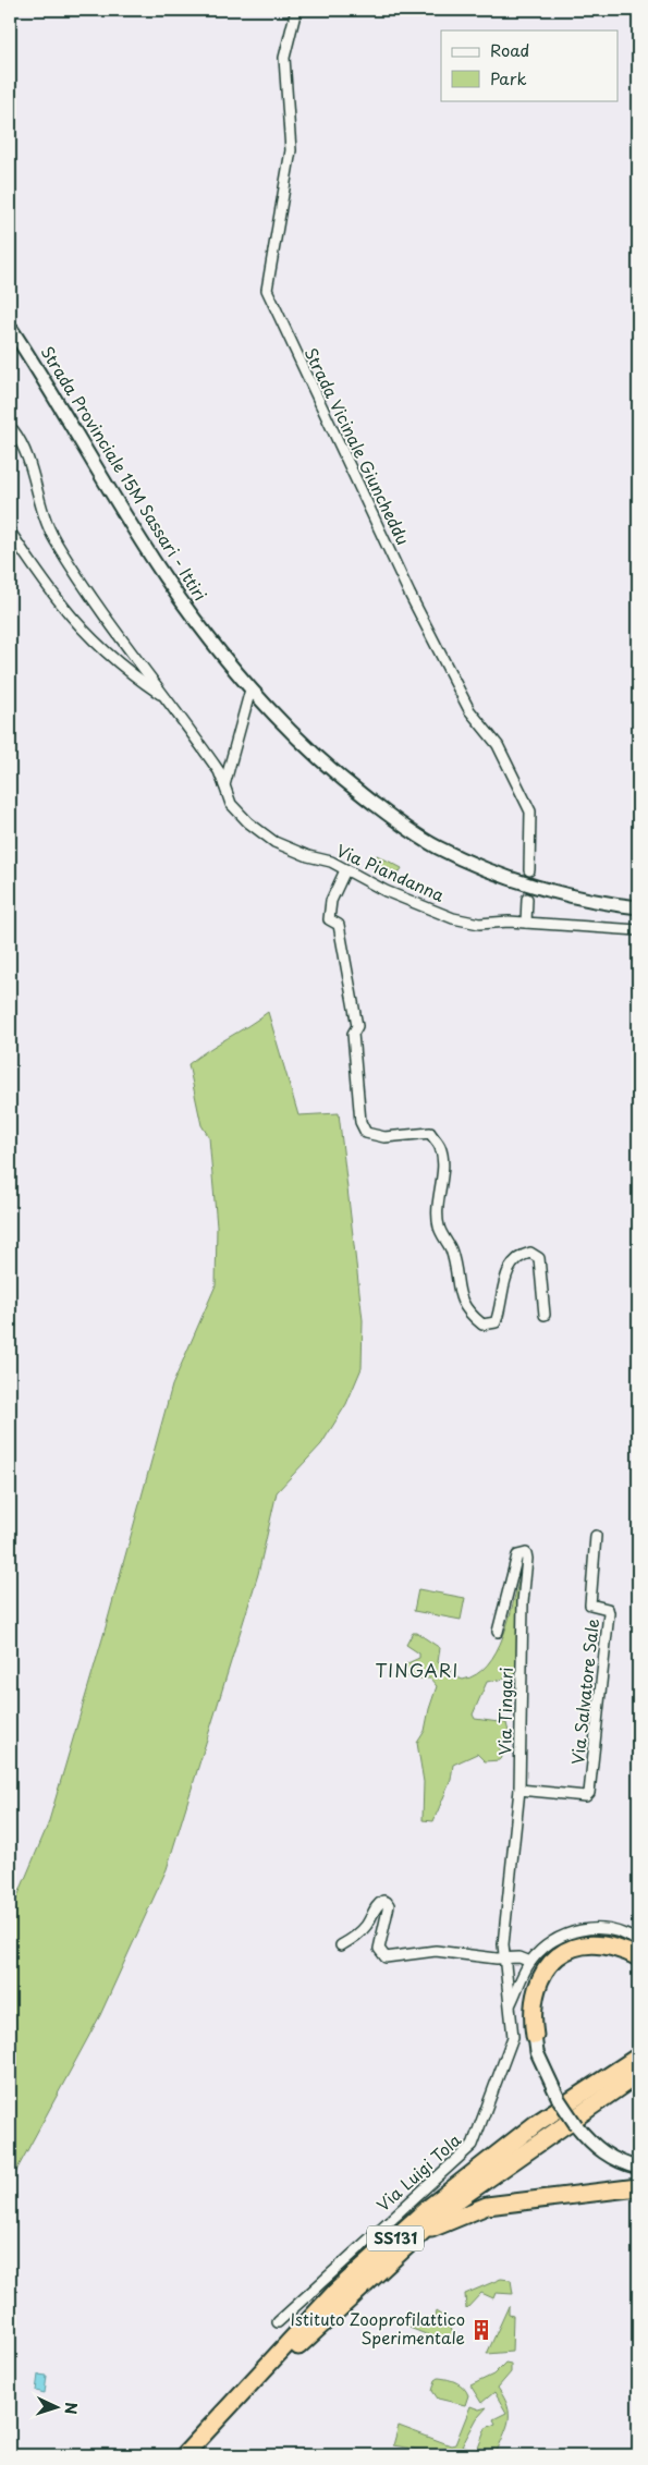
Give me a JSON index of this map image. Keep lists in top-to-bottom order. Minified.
{"streets":{"highway":["SS131"],"main road":["Strada Provinciale 15M Sassari - Ittiri"],"street":["Strada Vicinale Giuncheddu","Via Piandanna","Via Salvatore Sale","Via Tingari","Via Luigi Tola"]},"crossings":[["Via Salvatore Sale","Via Tingari"],["Via Tingari","Via Luigi Tola"]],"districts":["TINGARI"],"places":{"building":["Istituto Zooprofilattico Sperimentale"]},"legend":["Road","Park"],"north":"right"}
